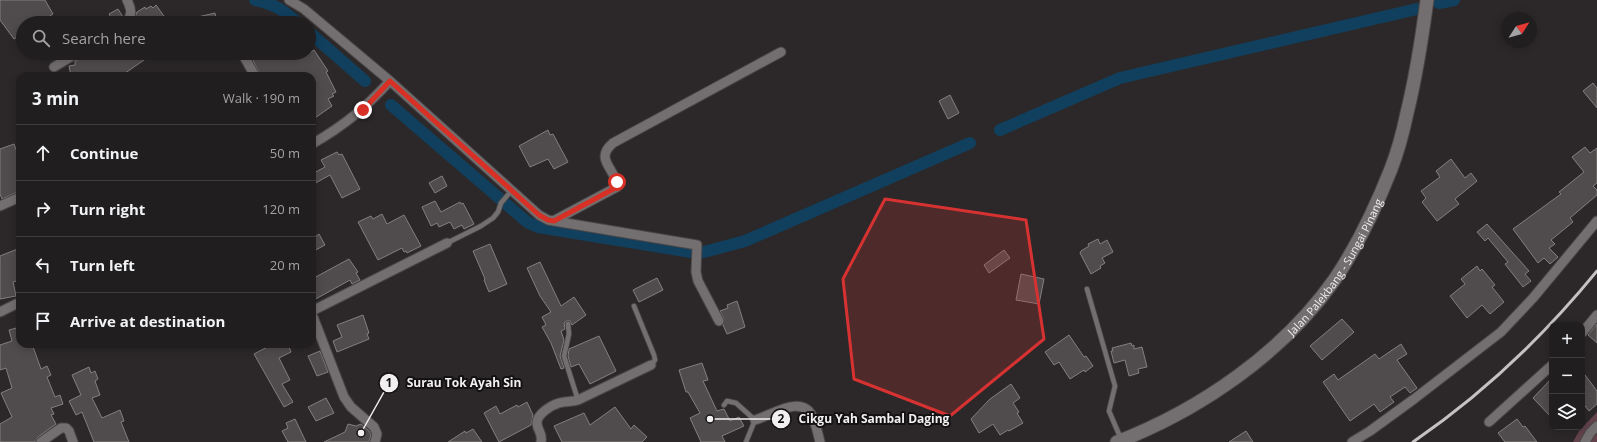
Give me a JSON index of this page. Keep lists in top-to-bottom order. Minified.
{"streets":{"street":["Jalan Palekbang - Sungai Pinang"]},"places":["Cikgu Yah Sambal Daging","Surau Tok Ayah Sin"],"north":"top right","page":{"search":"Search here","heading":["3 min","Walk · 190 m"],"list":[["Continue","50 m"],["Turn right","120 m"],["Turn left","20 m"],"Arrive at destination"],"map_buttons":["+","−"]}}
